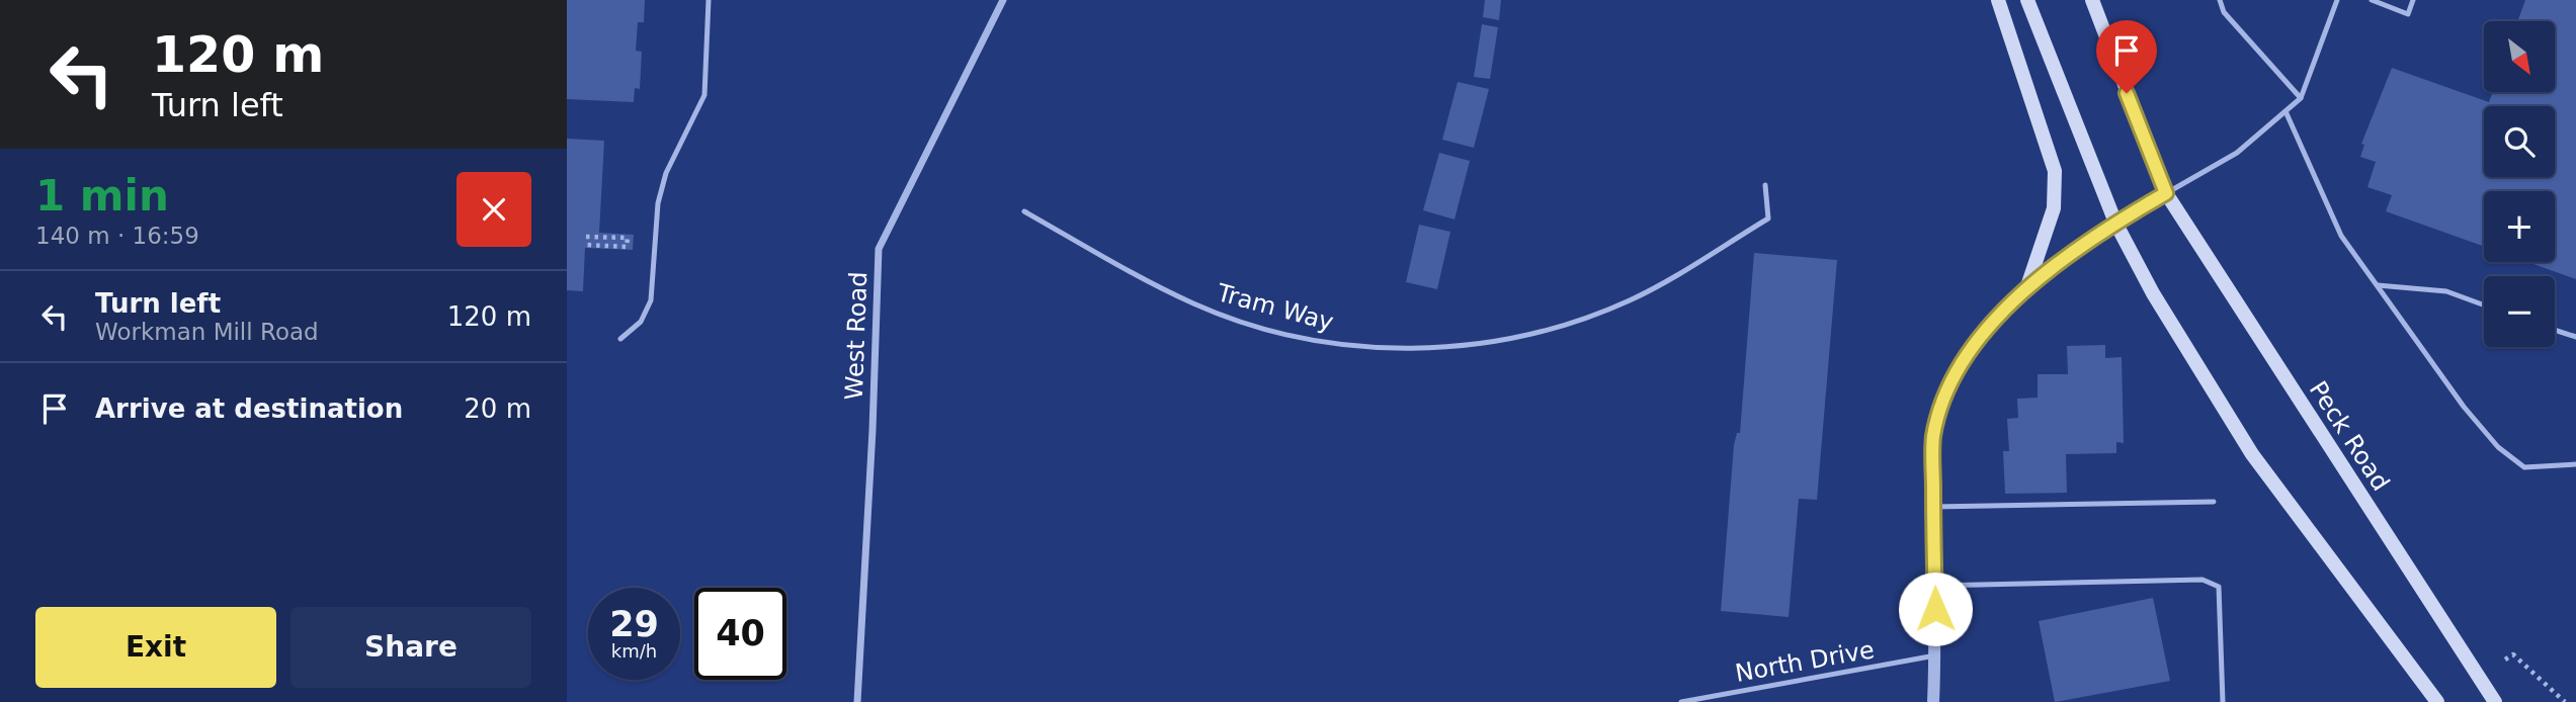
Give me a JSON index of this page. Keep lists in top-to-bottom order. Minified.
{"streets":{"main road":["Peck Road"],"street":["West Road"],"lane":["Tram Way","North Drive"]},"north":"bottom right","page":{"turn":["120 m","Turn left"],"map_buttons":["+","−"],"heading":["1 min","140 m · 16:59"],"list":[{"name":"Turn left","note":"Workman Mill Road","value":"120 m"},{"name":"Arrive at destination","value":"20 m"}],"speed":"29 km/h","limit":"40","buttons":["Exit","Share"]}}
